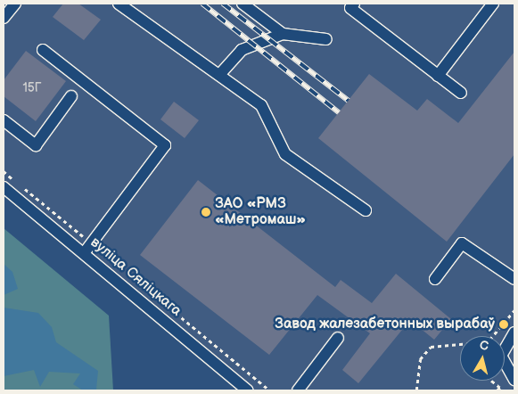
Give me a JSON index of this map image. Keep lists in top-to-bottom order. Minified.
{"streets":{"street":["вуліца Сяліцкага"]},"places":["ЗАО «РМЗ «Метромаш»","Завод жалезабетонных вырабаў"],"house_numbers":["15Г"],"north":"top"}
